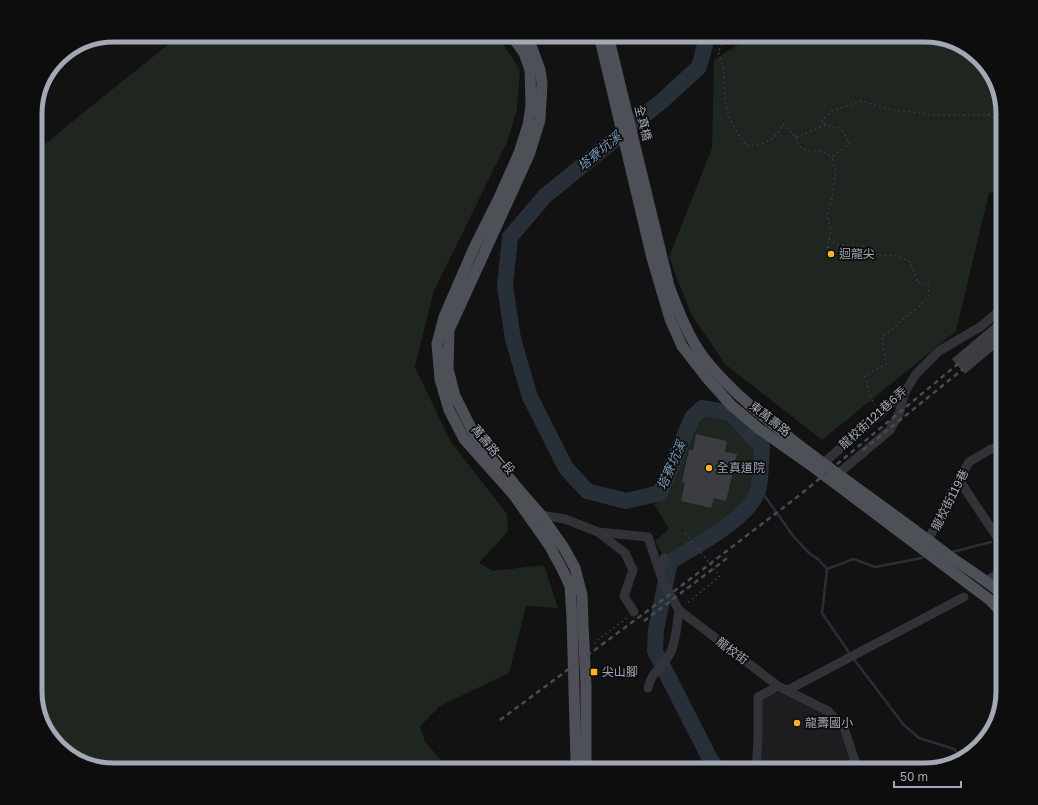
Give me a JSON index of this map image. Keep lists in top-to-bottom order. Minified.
{"streets":{"main road":["全真橋","東萬壽路","萬壽路一段"],"street":["龍校街121巷6弄","龍校街119巷","龍校街"]},"crossings":[["全真橋","東萬壽路"],["龍校街121巷6弄","東萬壽路"],["東萬壽路","龍校街119巷"],["萬壽路一段","龍校街"]],"water":["塔寮坑溪"],"places":{"other":["迴龍尖","全真道院","龍壽國小"],"transit":["尖山腳"]},"scale_bar":"50 m"}
